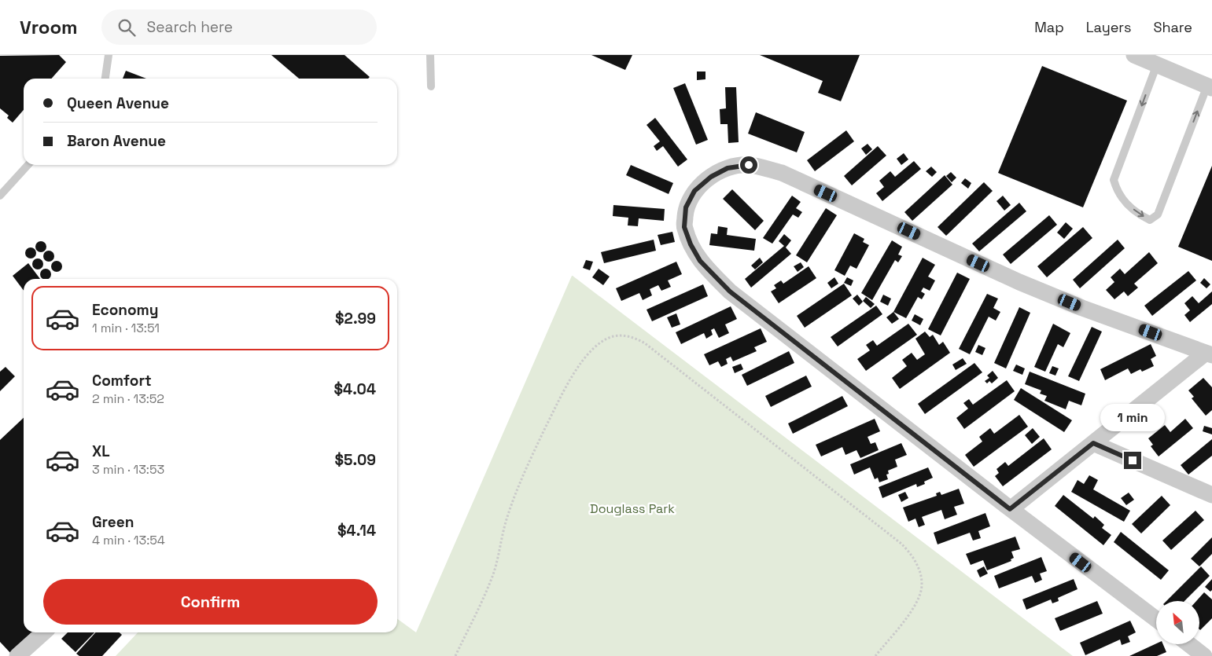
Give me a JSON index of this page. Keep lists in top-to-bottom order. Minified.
{"parks":["Douglass Park"],"north":"top left","page":{"header":"Vroom","search":"Search here","nav":["Map","Layers","Share"],"banner":["Queen Avenue","Baron Avenue"],"list":[{"name":"Economy","note":"1 min · 13:51","value":"$2.99"},{"name":"Comfort","note":"2 min · 13:52","value":"$4.04"},{"name":"XL","note":"3 min · 13:53","value":"$5.09"},{"name":"Green","note":"4 min · 13:54","value":"$4.14"}],"bubble":"1 min","buttons":"Confirm"}}
